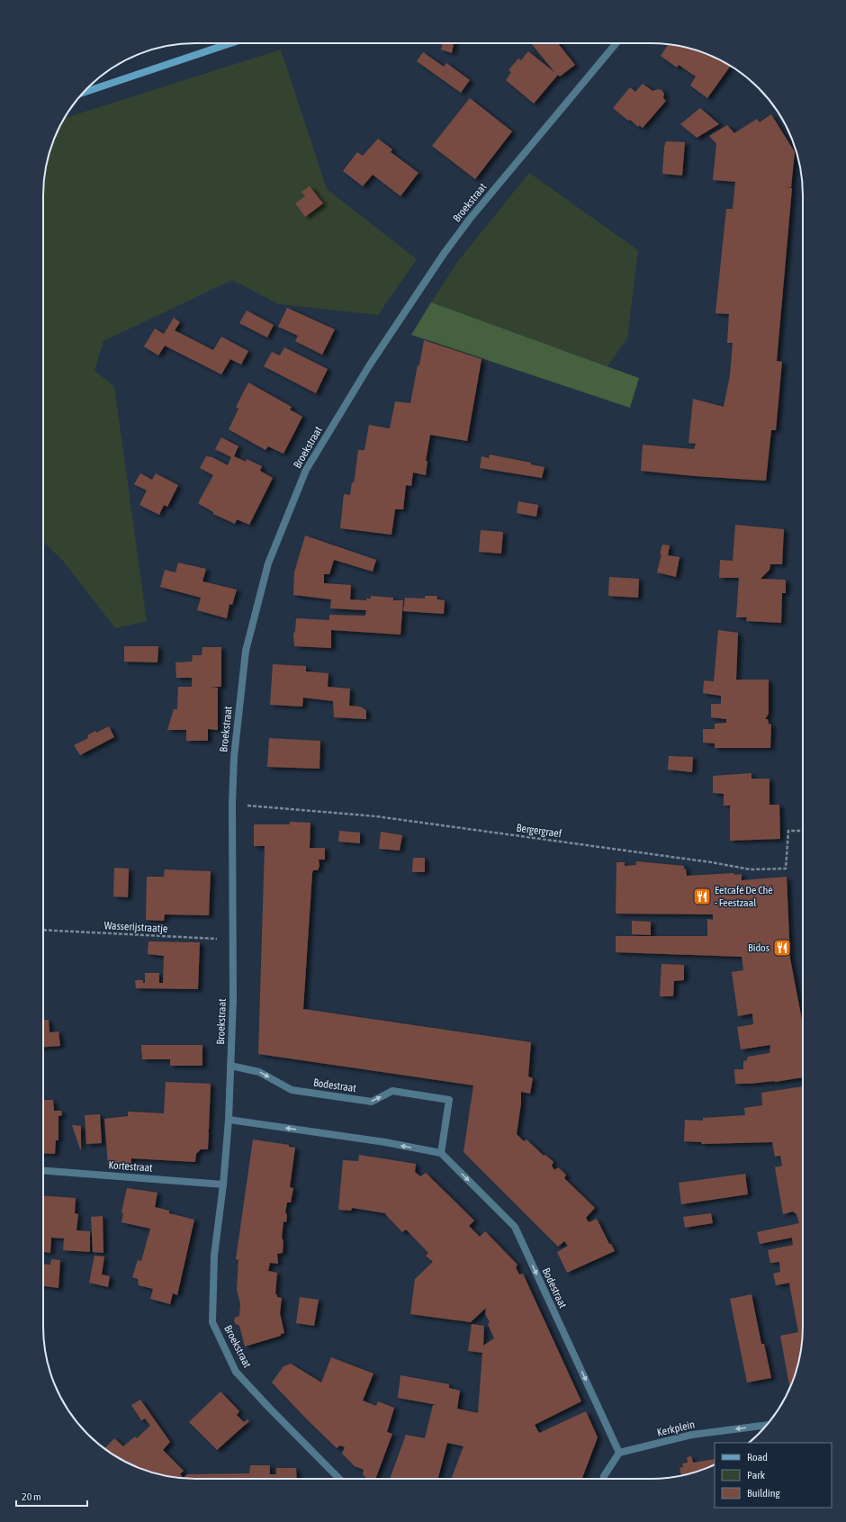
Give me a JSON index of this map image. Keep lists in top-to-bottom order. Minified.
{"streets":{"street":["Broekstraat","Bodestraat","Kortestraat","Kerkplein"],"path":["Bergergraef","Wasserijstraatje"]},"crossings":[["Broekstraat","Bergergraef"],["Broekstraat","Wasserijstraatje"],["Broekstraat","Bodestraat"],["Broekstraat","Kortestraat"],["Bodestraat","Kerkplein"]],"one_way":["Bodestraat","Kerkplein"],"places":{"restaurant":["Eetcafé De Ché - Feestzaal","Bidos"]},"legend":["Road","Park","Building"],"scale_bar":"20 m"}
